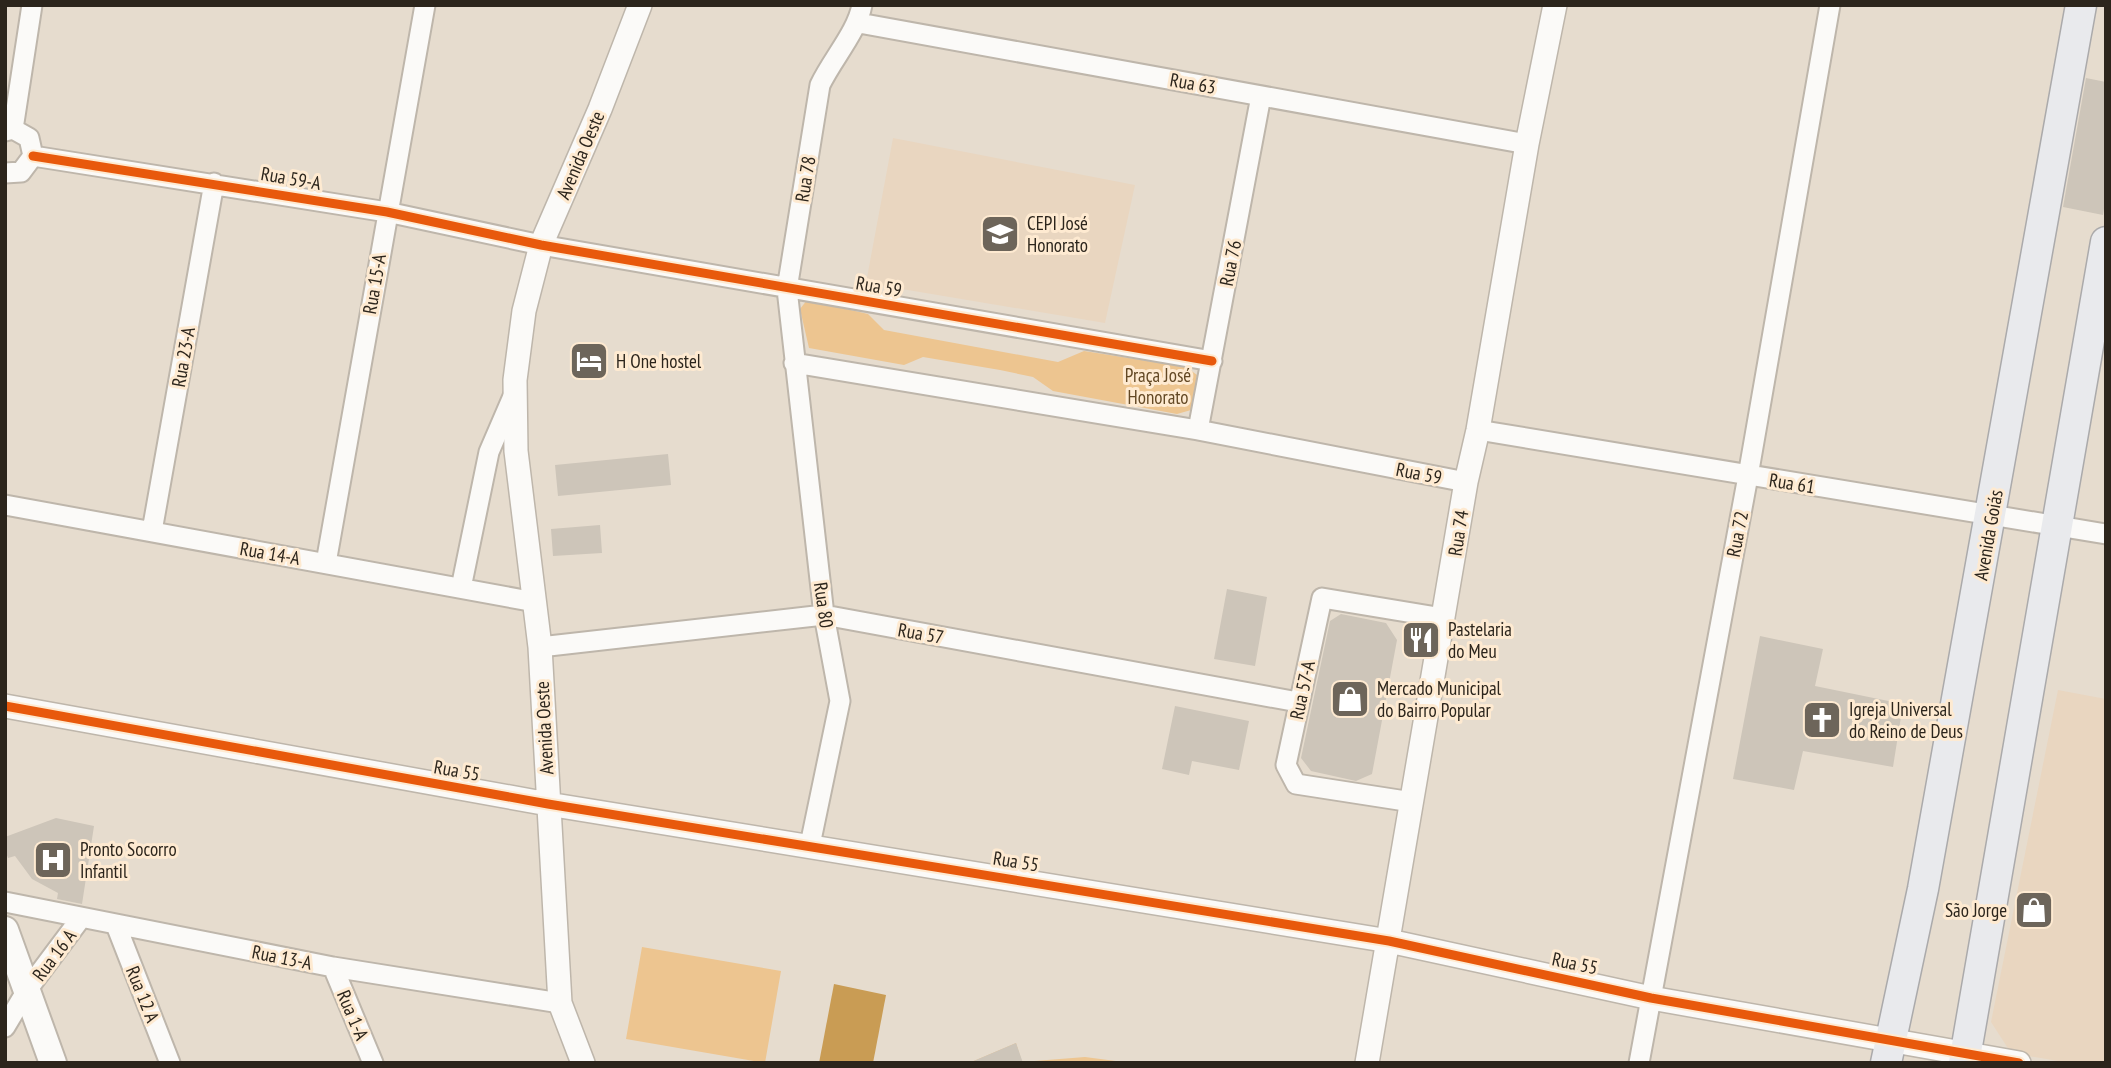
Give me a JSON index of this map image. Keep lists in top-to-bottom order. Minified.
{"streets":{"main road":["Avenida Goiás"],"street":["Rua 63","Avenida Oeste","Rua 59-A","Rua 78","Rua 76","Rua 15-A","Rua 59","Rua 23-A","Rua 61","Rua 74","Rua 72","Rua 14-A","Rua 80","Rua 57","Rua 57-A","Rua 55","Rua 16 A","Rua 13-A","Rua 12 A","Rua 1-A"]},"crossings":[["Rua 63","Rua 78"],["Rua 63","Rua 76"],["Rua 63","Rua 74"],["Avenida Oeste","Rua 59-A"],["Avenida Oeste","Rua 59"],["Avenida Oeste","Rua 14-A"],["Avenida Oeste","Rua 57"],["Avenida Oeste","Rua 55"],["Avenida Oeste","Rua 13-A"],["Rua 59-A","Rua 15-A"],["Rua 59-A","Rua 59"],["Rua 59-A","Rua 23-A"],["Rua 78","Rua 59"],["Rua 78","Rua 80"],["Rua 76","Rua 59"],["Rua 15-A","Rua 14-A"],["Rua 59","Rua 74"],["Rua 59","Rua 80"],["Rua 23-A","Rua 14-A"],["Rua 61","Rua 74"],["Rua 61","Rua 72"],["Rua 61","Avenida Goiás"],["Rua 74","Rua 57-A"],["Rua 74","Rua 55"],["Rua 72","Rua 55"],["Avenida Goiás","Rua 55"],["Rua 80","Rua 57"],["Rua 80","Rua 55"],["Rua 57","Rua 57-A"],["Rua 16 A","Rua 13-A"],["Rua 13-A","Rua 12 A"],["Rua 13-A","Rua 1-A"]],"parks":["Praça José Honorato"],"places":{"school or university":["CEPI José Honorato"],"hotel":["H One hostel"],"restaurant":["Pastelaria do Meu"],"shop":["Mercado Municipal do Bairro Popular","São Jorge"],"church":["Igreja Universal do Reino de Deus"],"hospital":["Pronto Socorro Infantil"]}}
